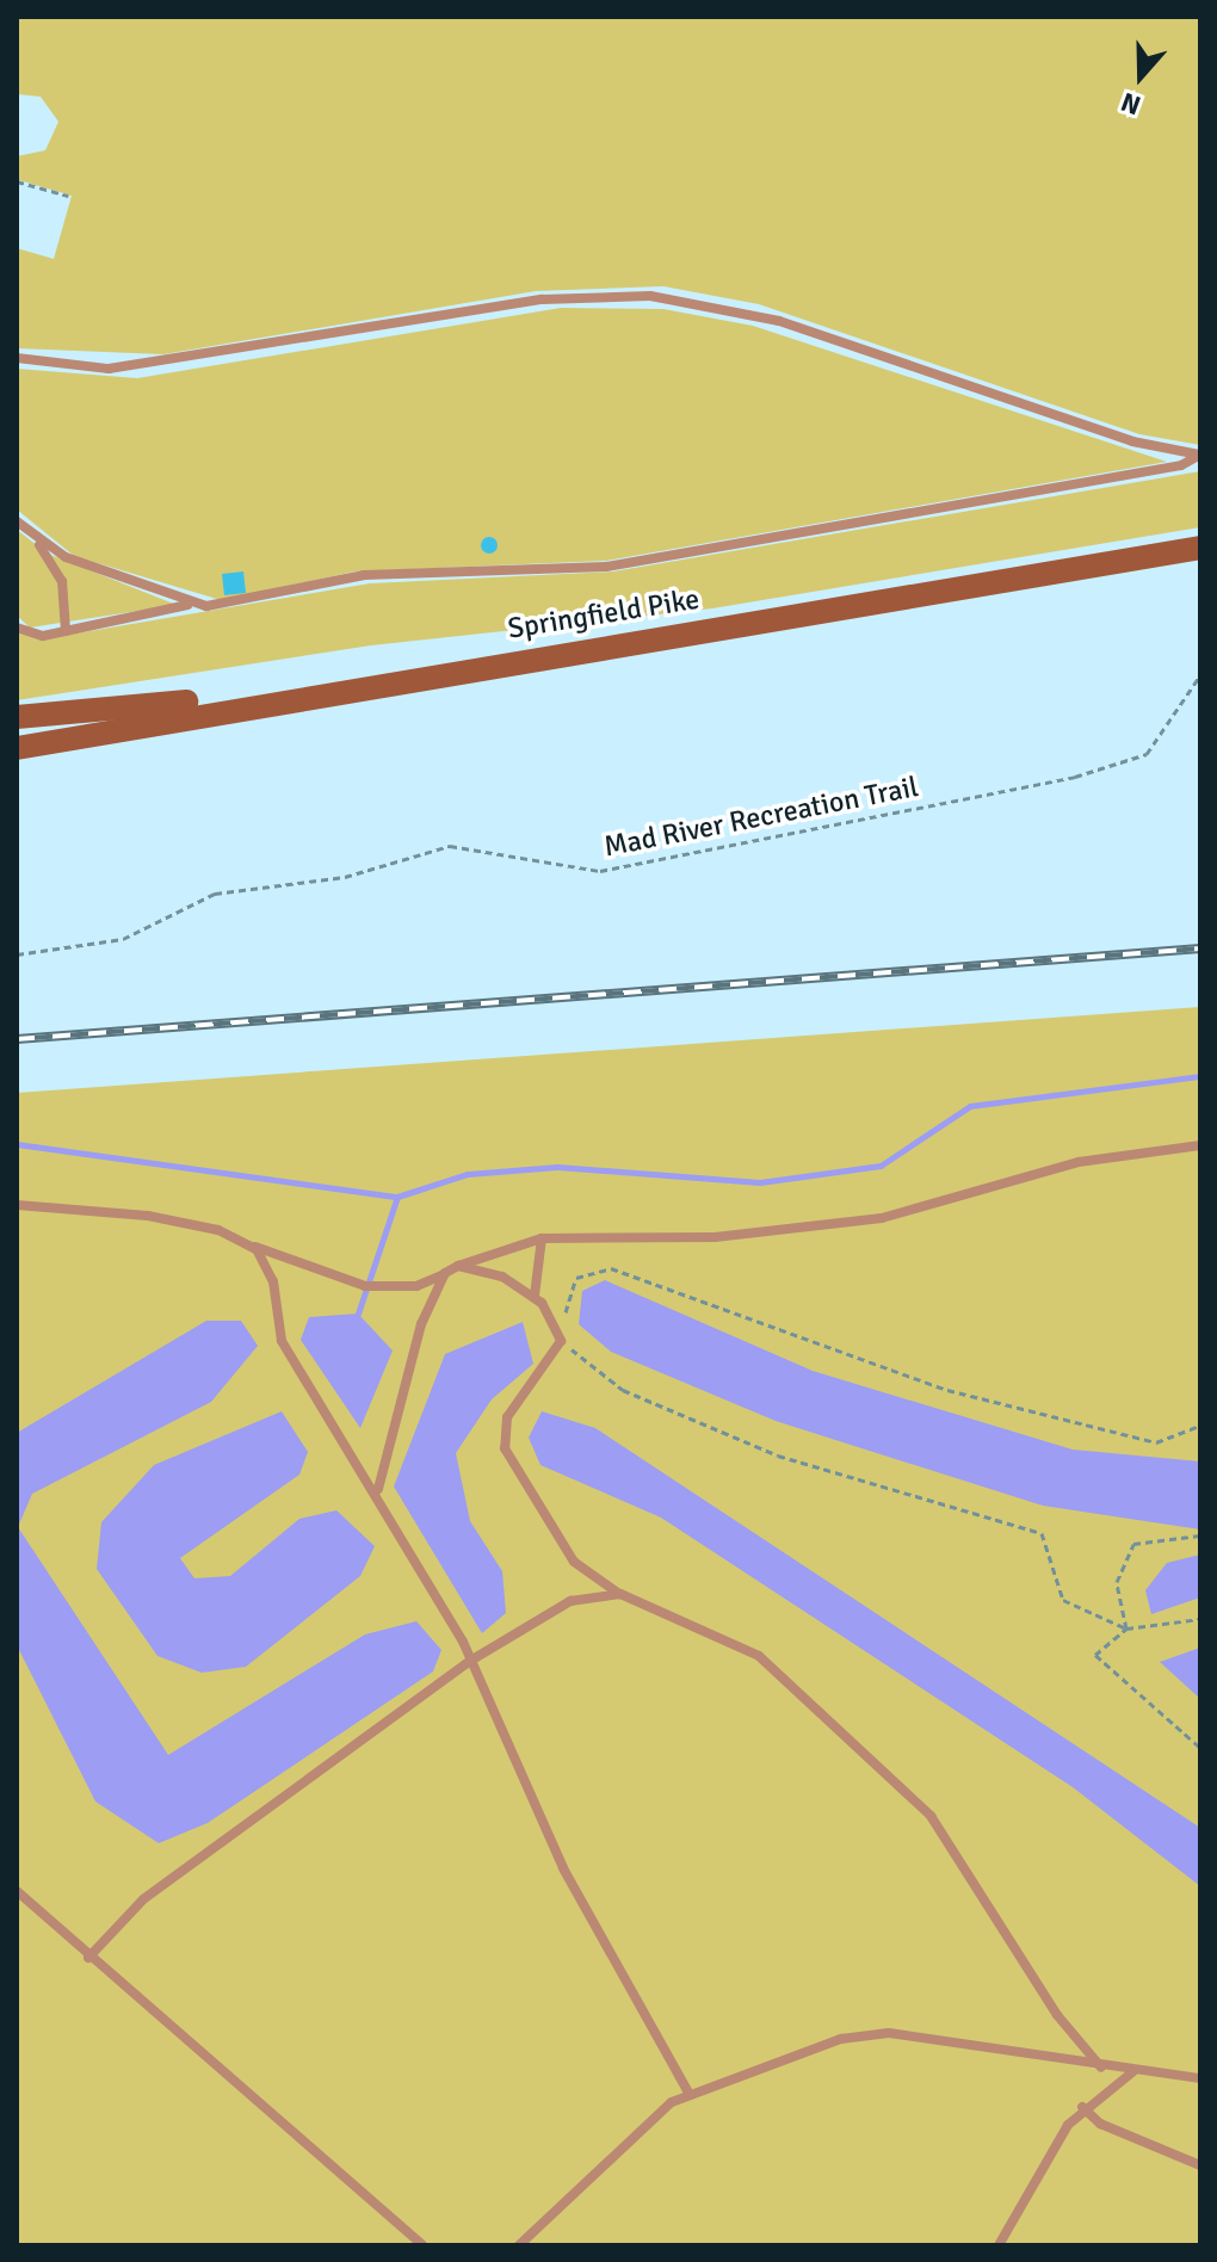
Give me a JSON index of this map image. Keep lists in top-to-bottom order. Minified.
{"streets":{"main road":["Springfield Pike"],"path":["Mad River Recreation Trail"]},"north":"bottom"}
